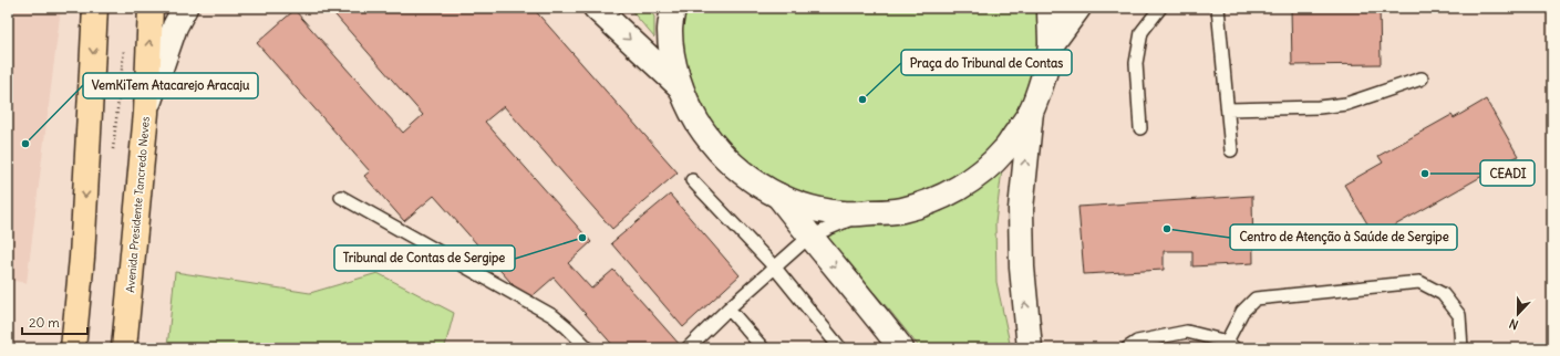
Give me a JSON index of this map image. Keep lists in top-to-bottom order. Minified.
{"streets":{"main road":["Avenida Presidente Tancredo Neves"]},"places":["Praça do Tribunal de Contas","VemKiTem Atacarejo Aracaju","CEADI","Centro de Atenção à Saúde de Sergipe","Tribunal de Contas de Sergipe"],"scale_bar":"20 m","north":"bottom"}
